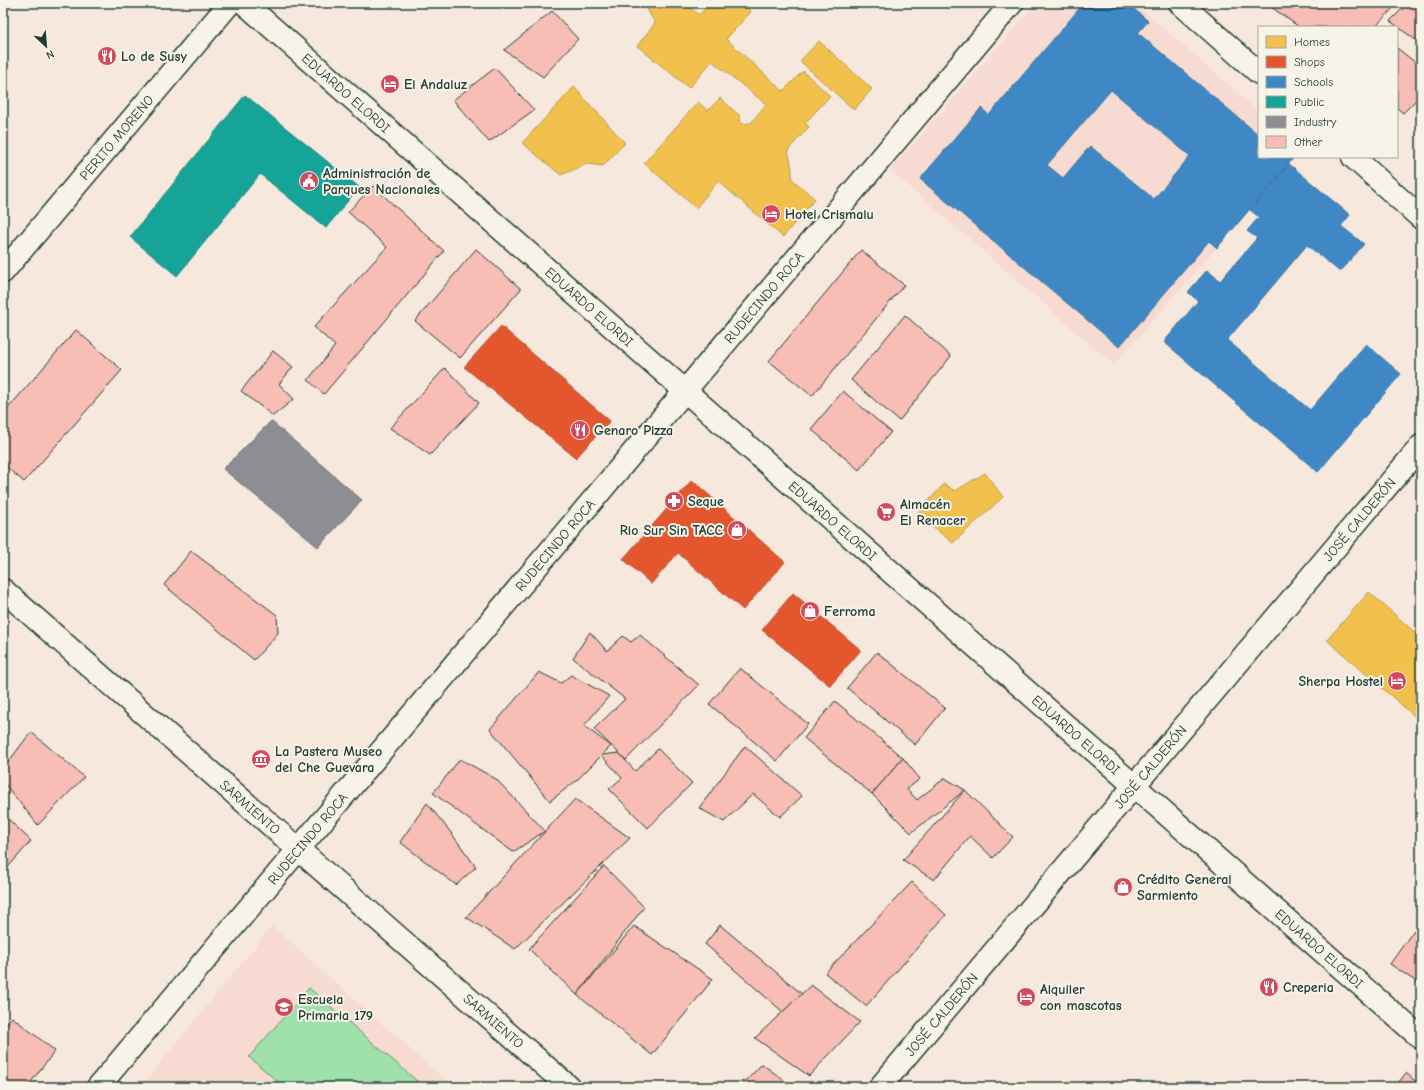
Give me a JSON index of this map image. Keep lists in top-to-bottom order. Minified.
{"streets":{"street":["EDUARDO ELORDI","PERITO MORENO","RUDECINDO ROCA","JOSÉ CALDERÓN","SARMIENTO"]},"crossings":[["EDUARDO ELORDI","RUDECINDO ROCA"],["EDUARDO ELORDI","JOSÉ CALDERÓN"],["RUDECINDO ROCA","SARMIENTO"]],"places":{"restaurant":["Lo de Susy","Genaro Pizza","Creperia"],"hotel":["El Andaluz","Hotel Crismalu","Sherpa Hostel","Alquiler con mascotas"],"public building":["Administración de Parques Nacionales"],"pharmacy":["Seque"],"supermarket":["Almacén El Renacer"],"shop":["Rio Sur Sin TACC","Ferroma","Crédito General Sarmiento"],"museum":["La Pastera Museo del Che Guevara"],"school or university":["Escuela Primaria 179"]},"legend":["Homes","Shops","Schools","Public","Industry","Other"],"north":"bottom right"}
